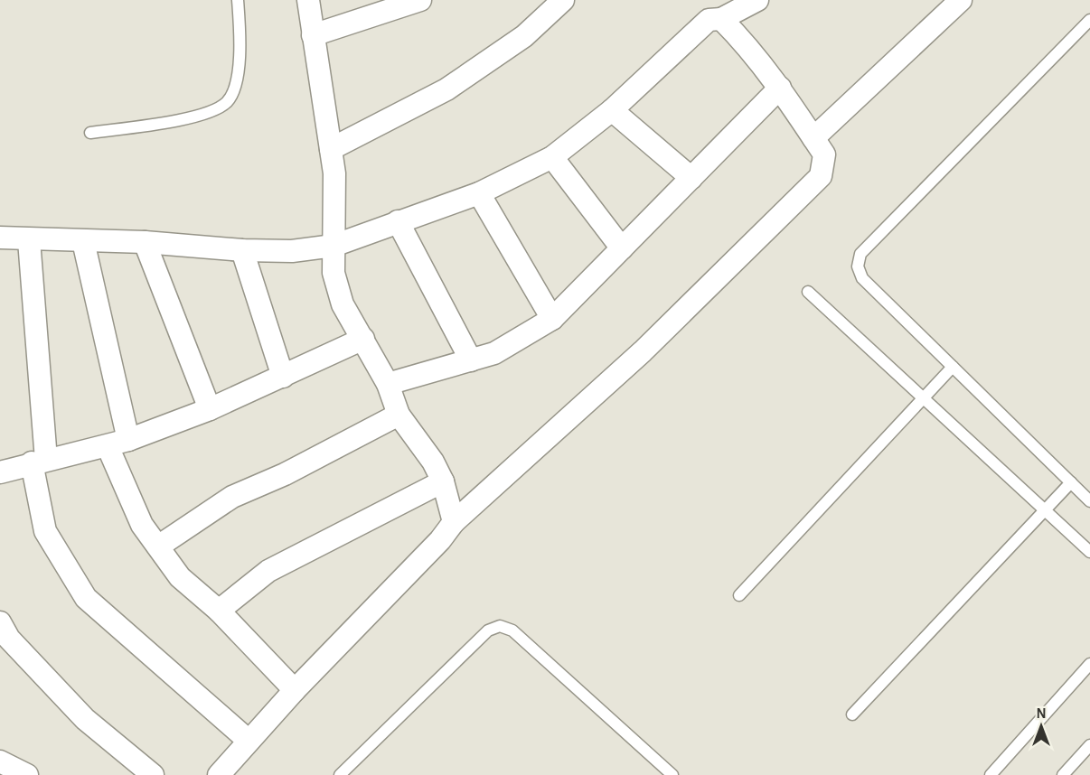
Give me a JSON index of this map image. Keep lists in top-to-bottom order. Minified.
{"north":"top"}
